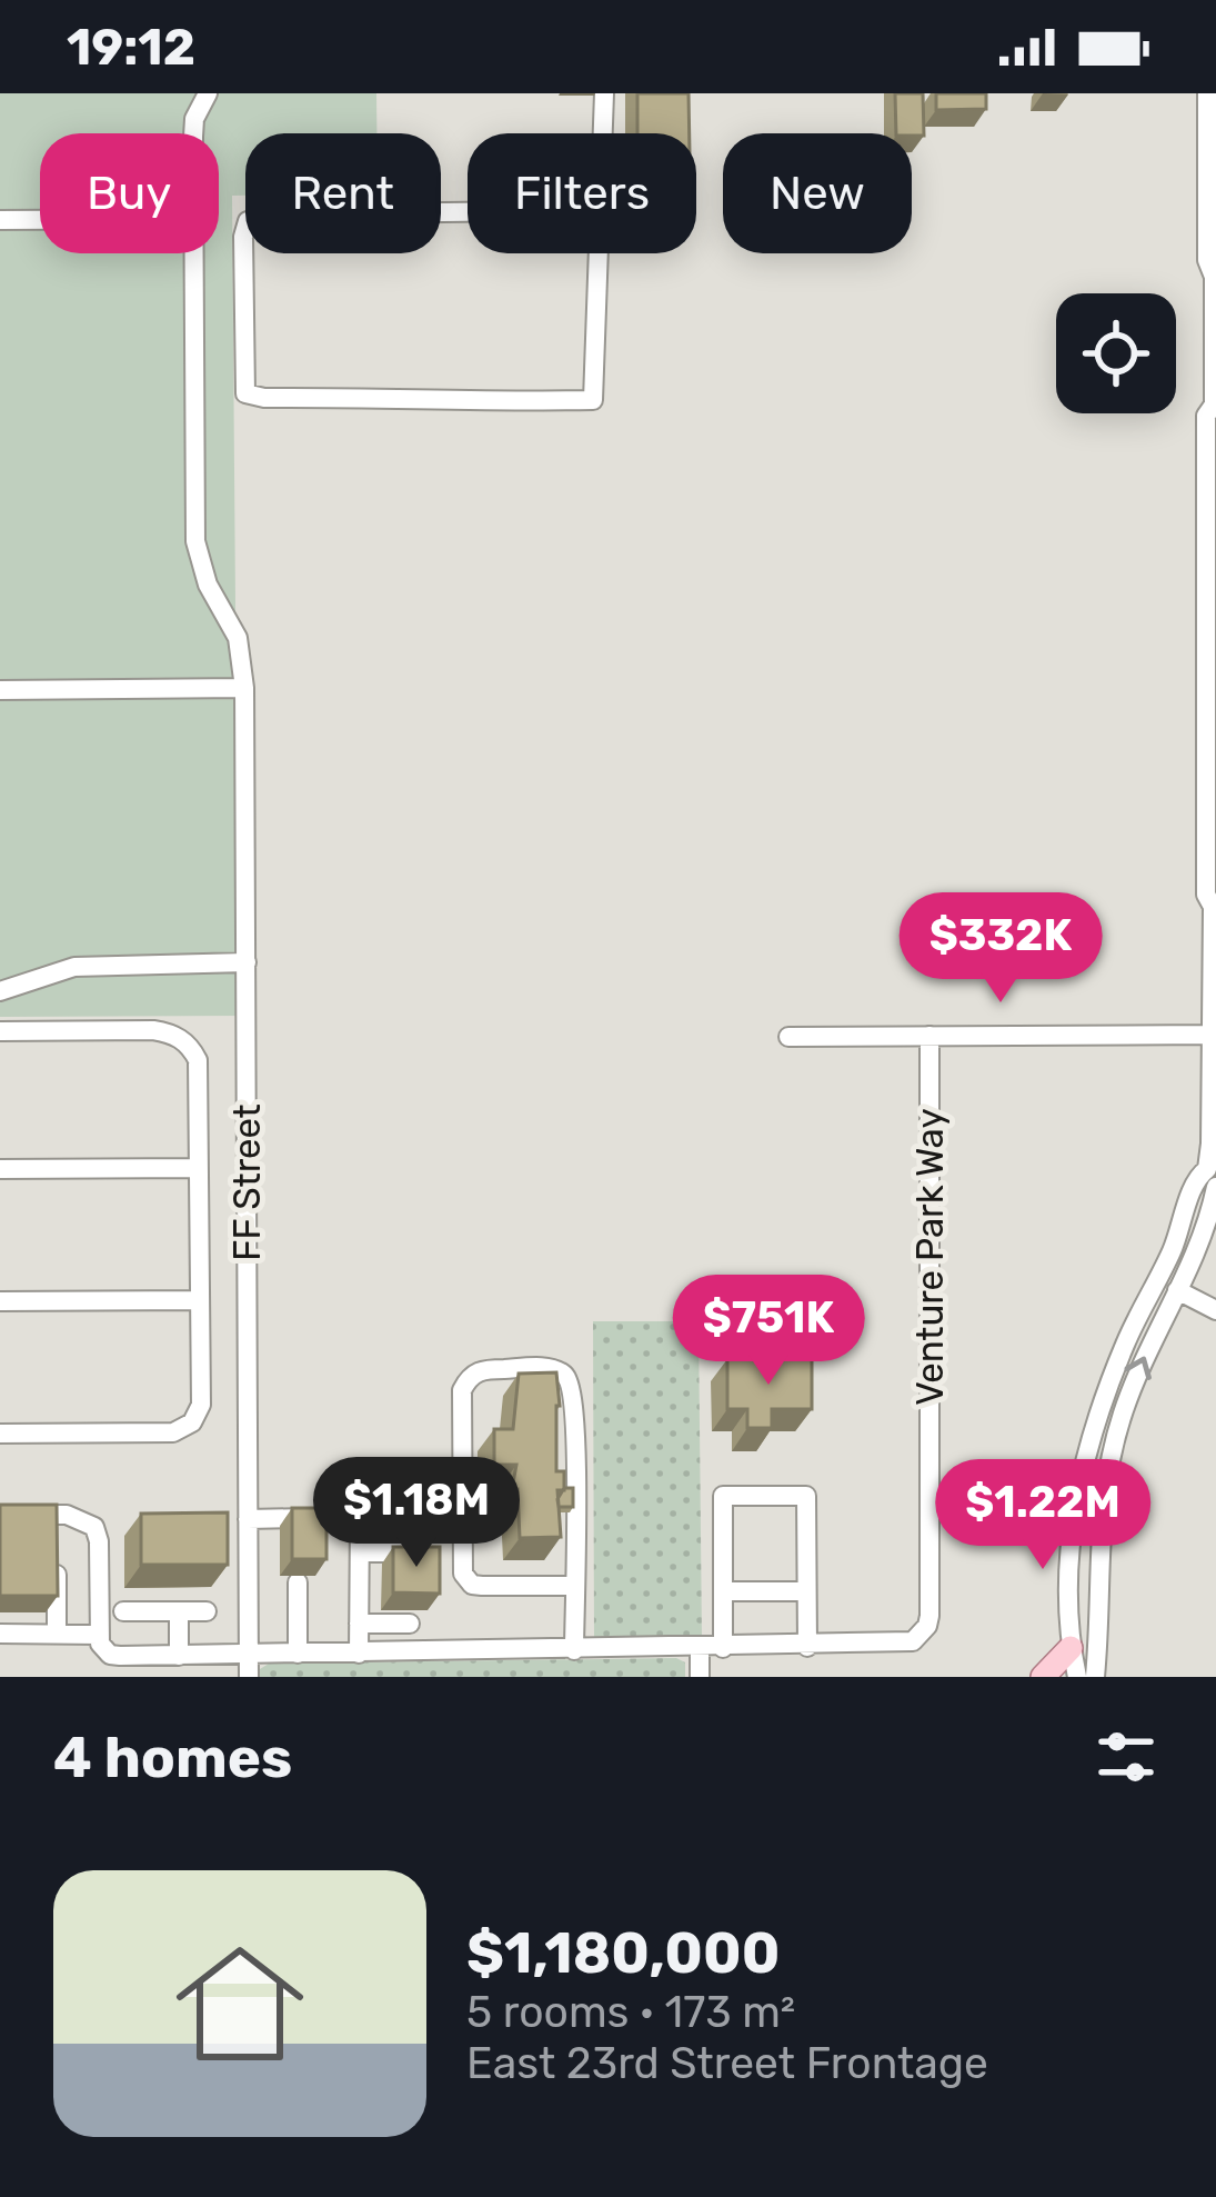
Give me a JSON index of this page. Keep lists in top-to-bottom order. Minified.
{"streets":{"street":["FF Street","Venture Park Way"]},"page":{"status":"19:12","chip":["Buy","Rent","Filters","New"],"price":["$332K","$751K","$1.18M","$1.22M"],"heading":"4 homes","list":[{"name":"$1,180,000","note":"5 rooms · 173 m² · East 23rd Street Frontage"}]}}
